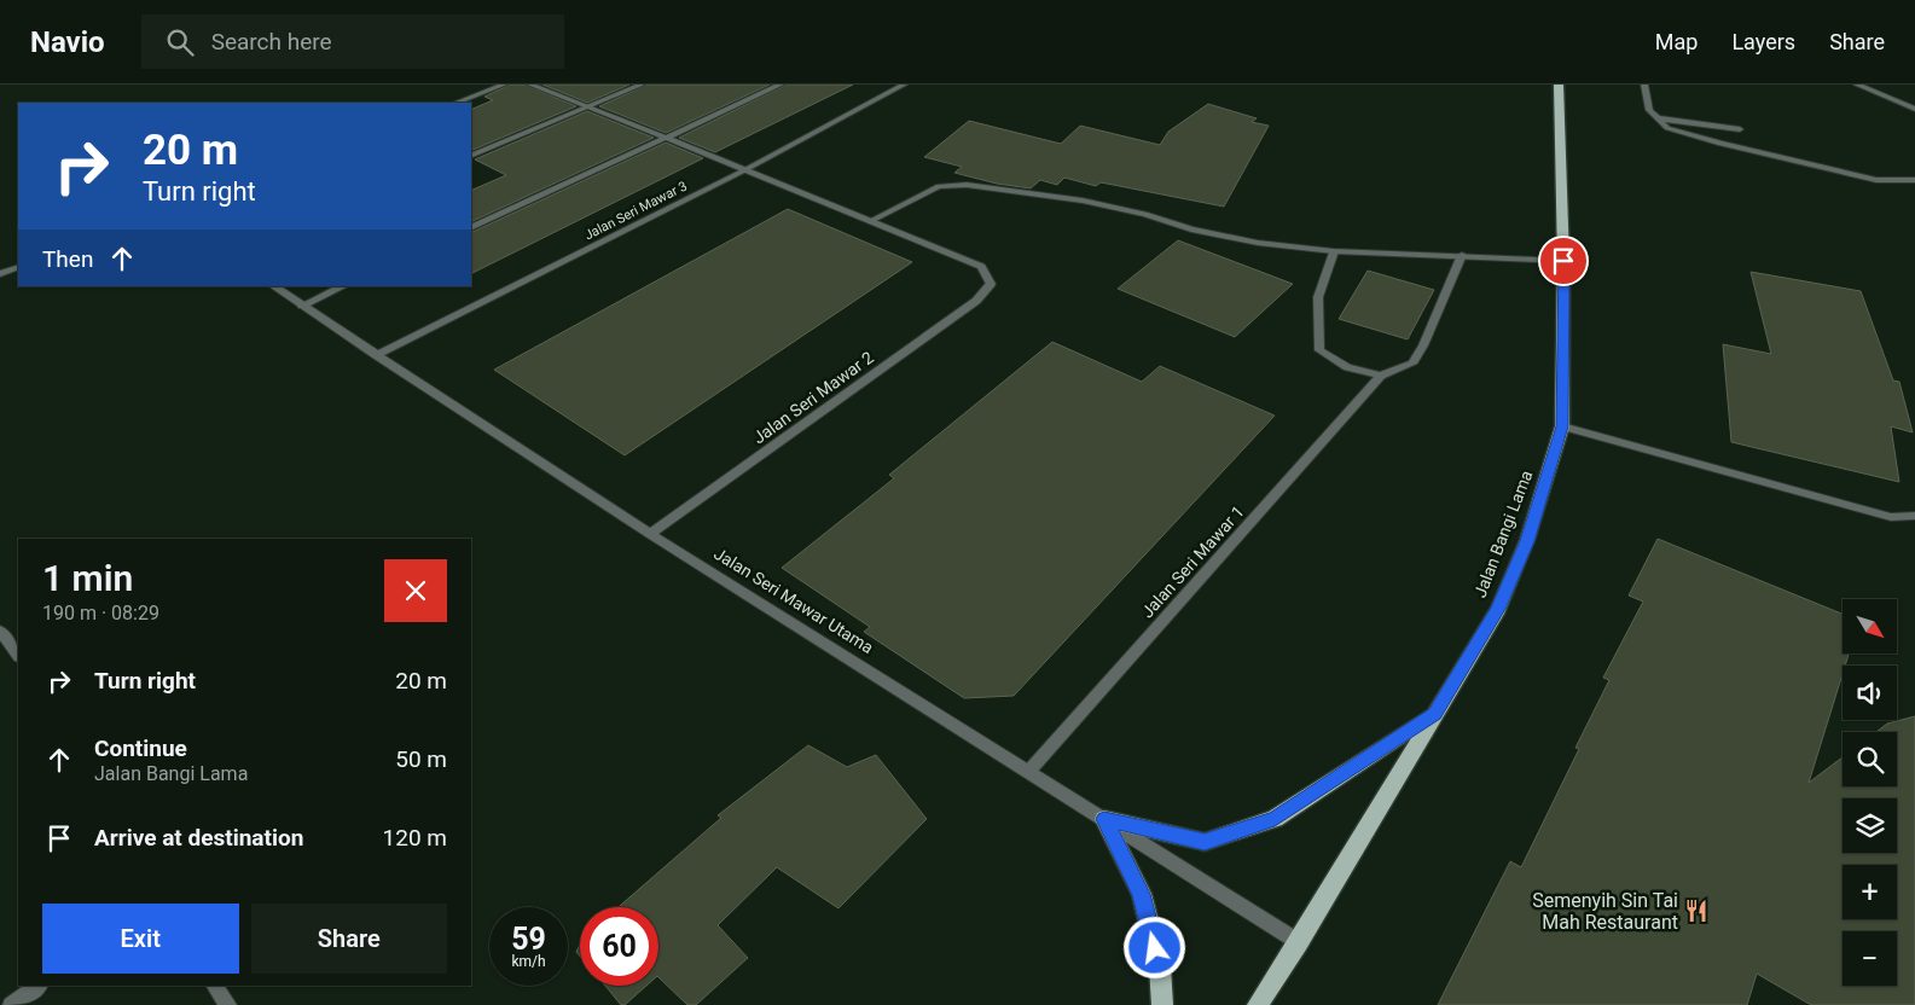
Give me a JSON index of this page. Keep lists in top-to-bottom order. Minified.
{"streets":{"main road":["Jalan Bangi Lama"],"street":["Jalan Seri Mawar 3","Jalan Seri Mawar 2","Jalan Seri Mawar 1","Jalan Seri Mawar Utama"]},"crossings":[["Jalan Seri Mawar 3","Jalan Seri Mawar Utama"],["Jalan Seri Mawar 2","Jalan Seri Mawar Utama"],["Jalan Bangi Lama","Jalan Seri Mawar Utama"],["Jalan Seri Mawar 1","Jalan Seri Mawar Utama"]],"places":{"restaurant":["Semenyih Sin Tai Mah Restaurant"]},"north":"bottom right","page":{"header":"Navio","search":"Search here","nav":["Map","Layers","Share"],"turn":["20 m","Turn right"],"then":"Then","heading":["1 min","190 m · 08:29"],"map_buttons":["+","−"],"list":[{"name":"Turn right","value":"20 m"},{"name":"Continue","note":"Jalan Bangi Lama","value":"50 m"},{"name":"Arrive at destination","value":"120 m"}],"buttons":["Exit","Share"],"speed":"59 km/h","limit":"60"}}
